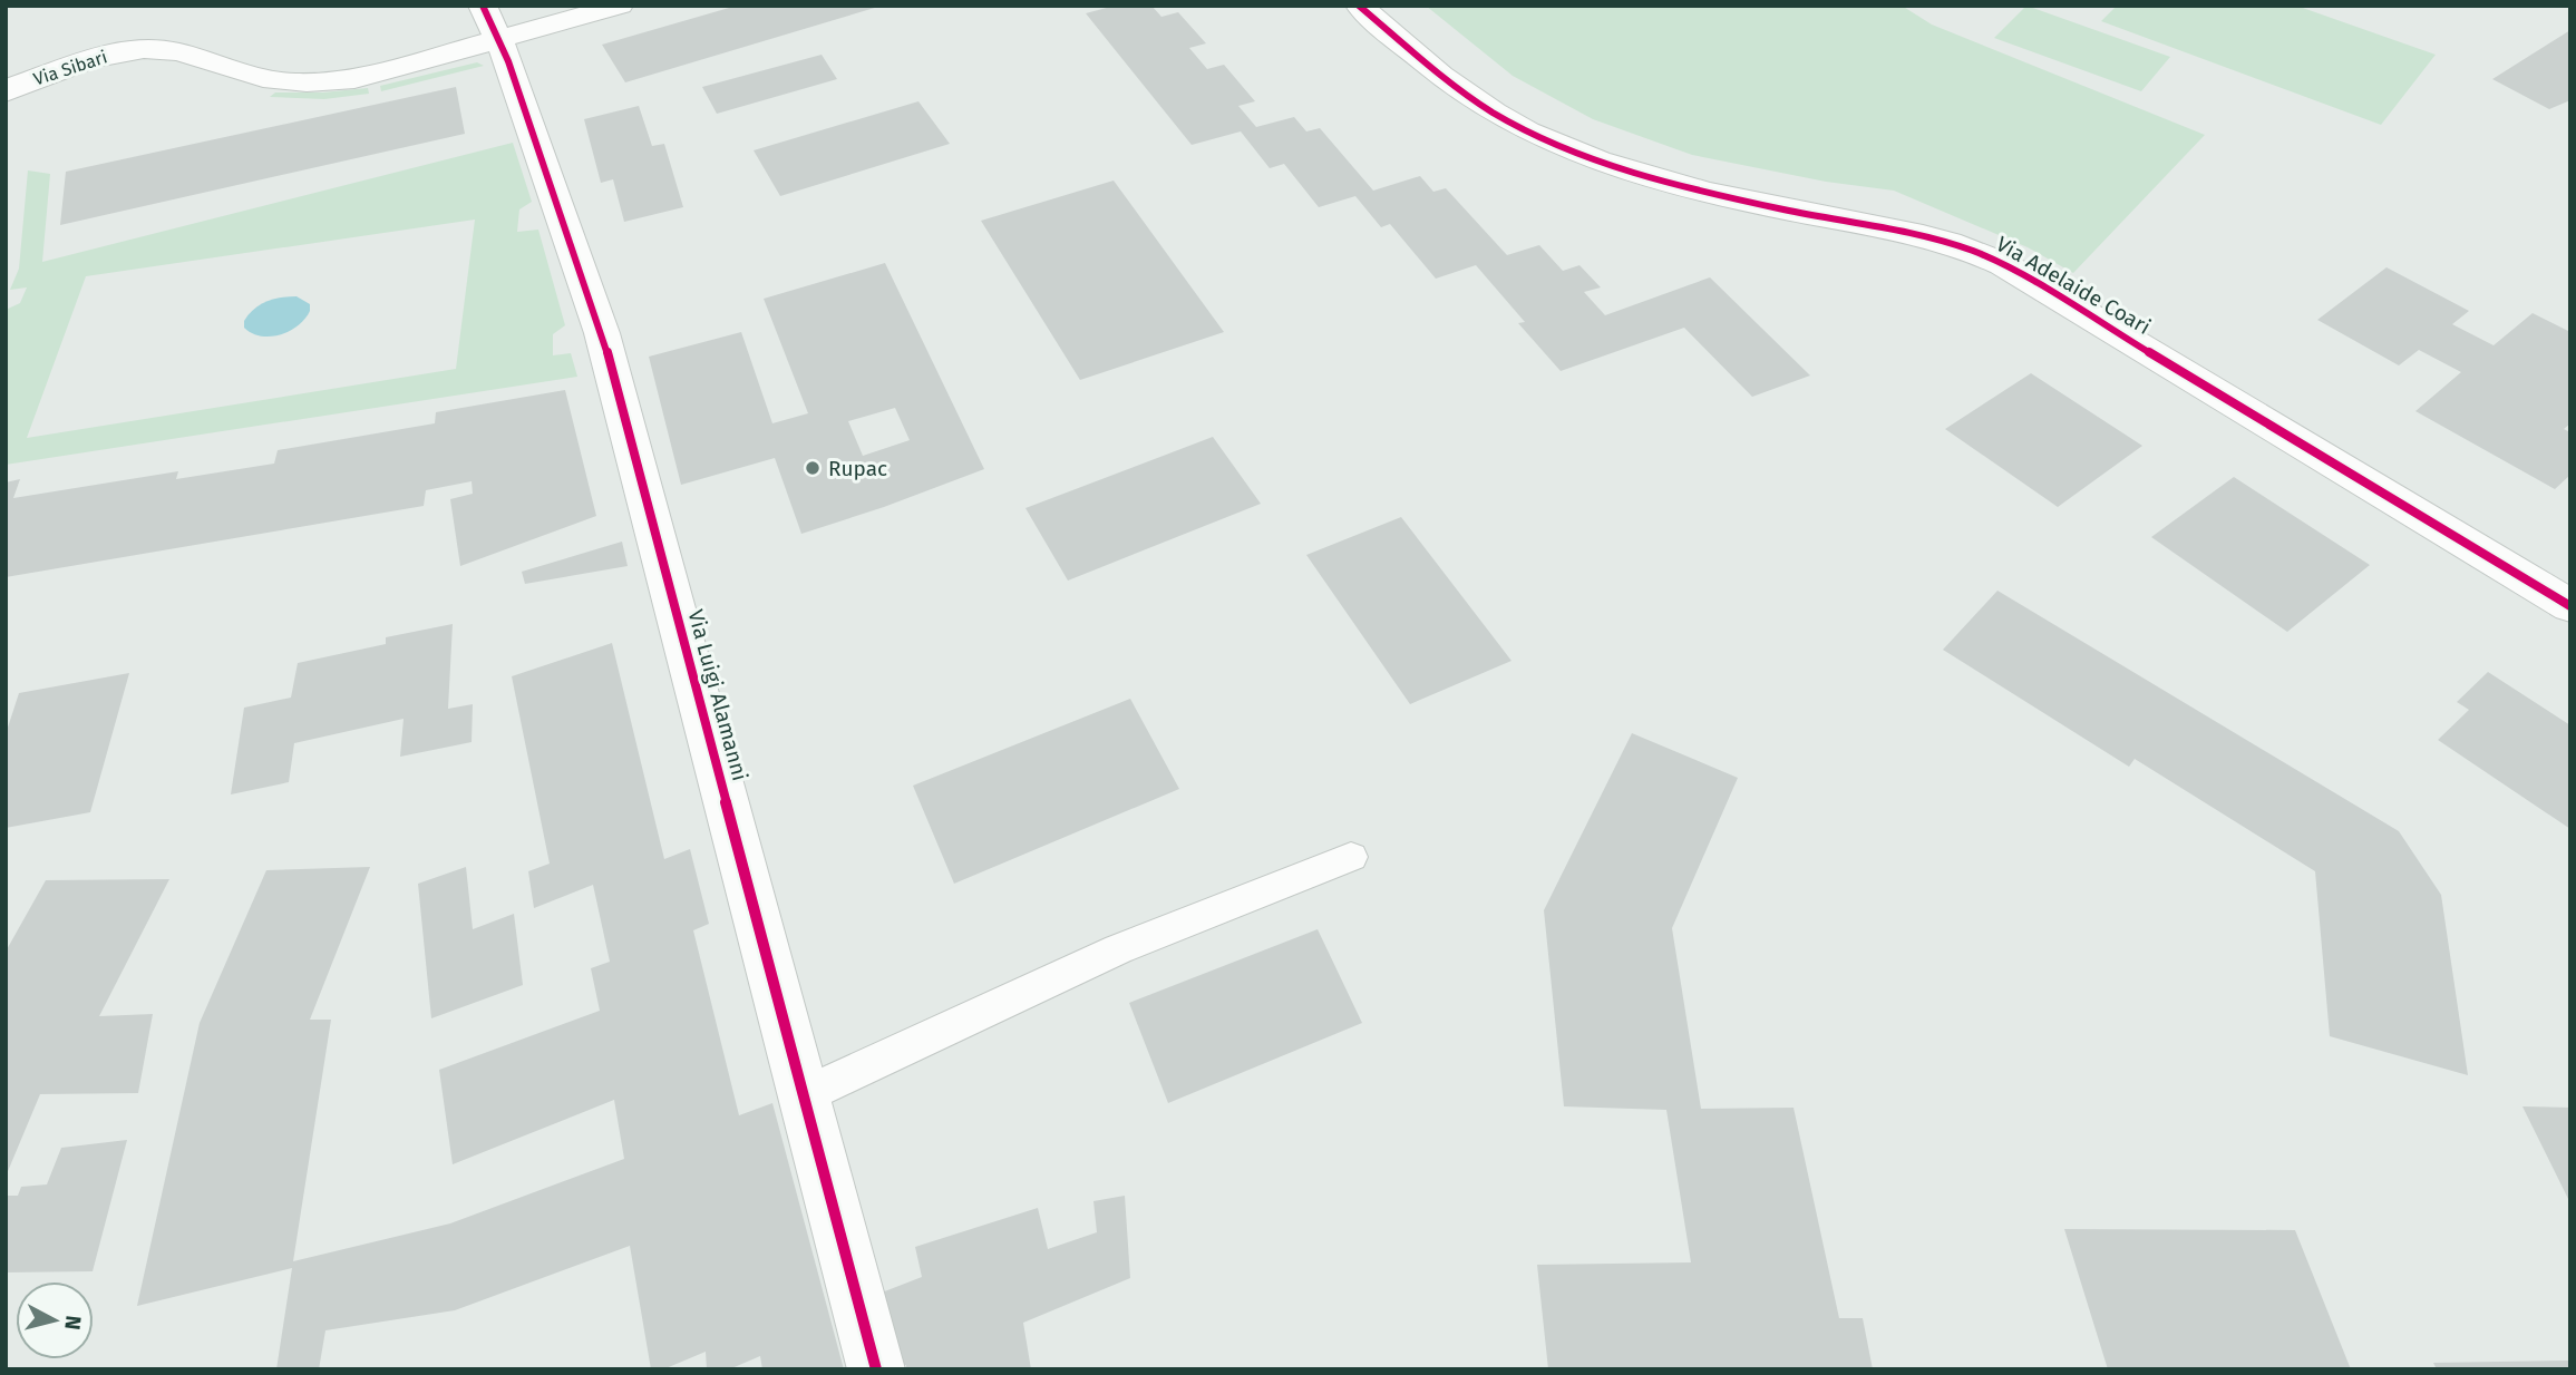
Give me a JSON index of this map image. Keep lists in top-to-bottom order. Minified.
{"streets":{"street":["Via Sibari","Via Adelaide Coari","Via Luigi Alamanni"]},"crossings":[["Via Sibari","Via Luigi Alamanni"]],"places":["Rupac"],"north":"right"}
